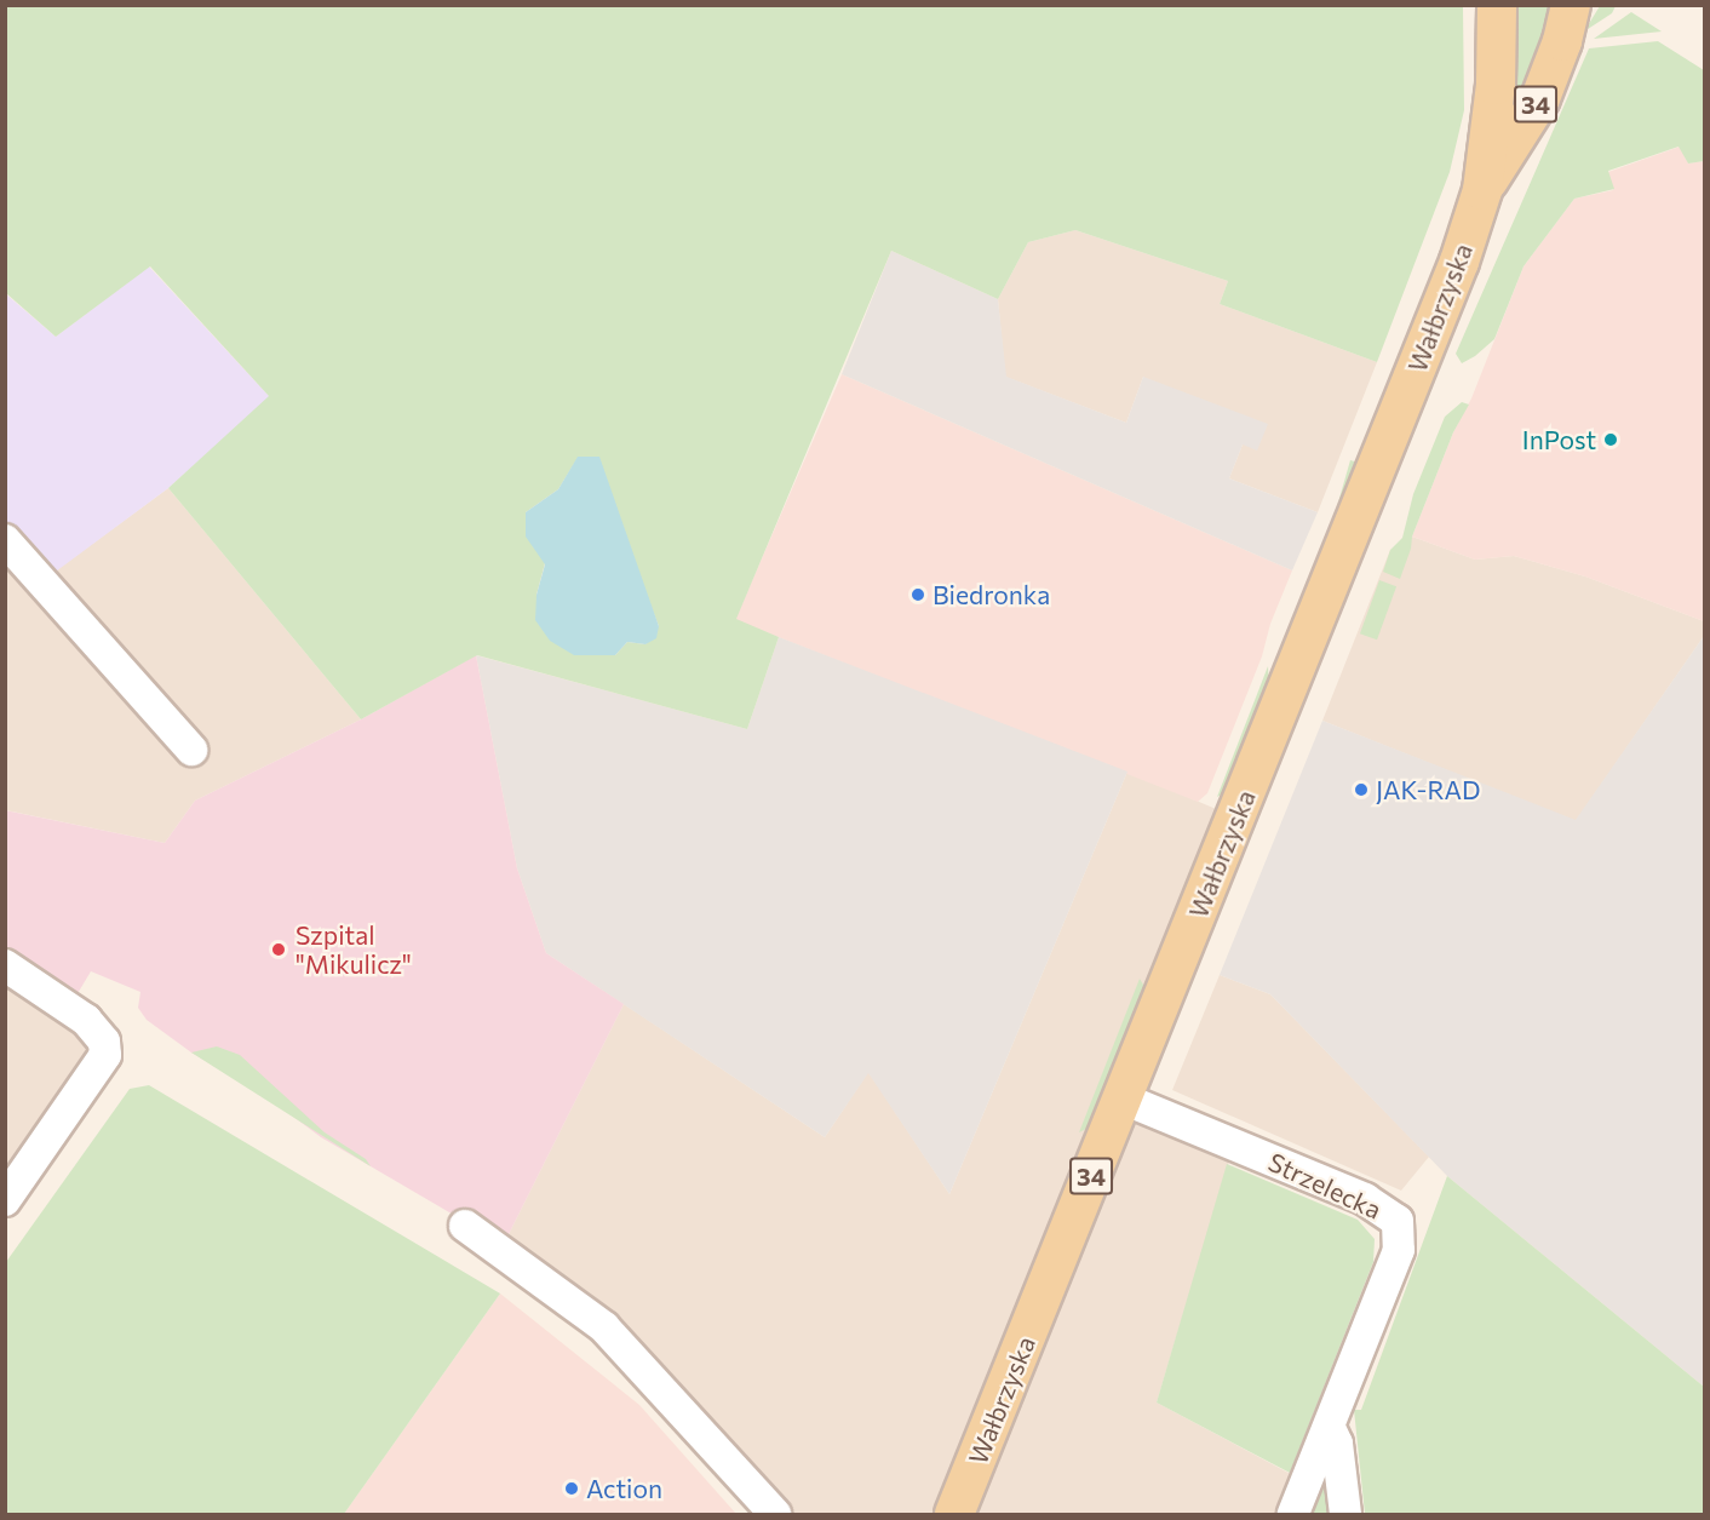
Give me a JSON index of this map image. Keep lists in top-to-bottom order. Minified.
{"streets":{"main road":["34","Wałbrzyska"],"street":["Strzelecka"]},"crossings":[["Wałbrzyska","Strzelecka"]],"places":["InPost","Biedronka","JAK-RAD","Szpital \"Mikulicz\"","Action"]}
